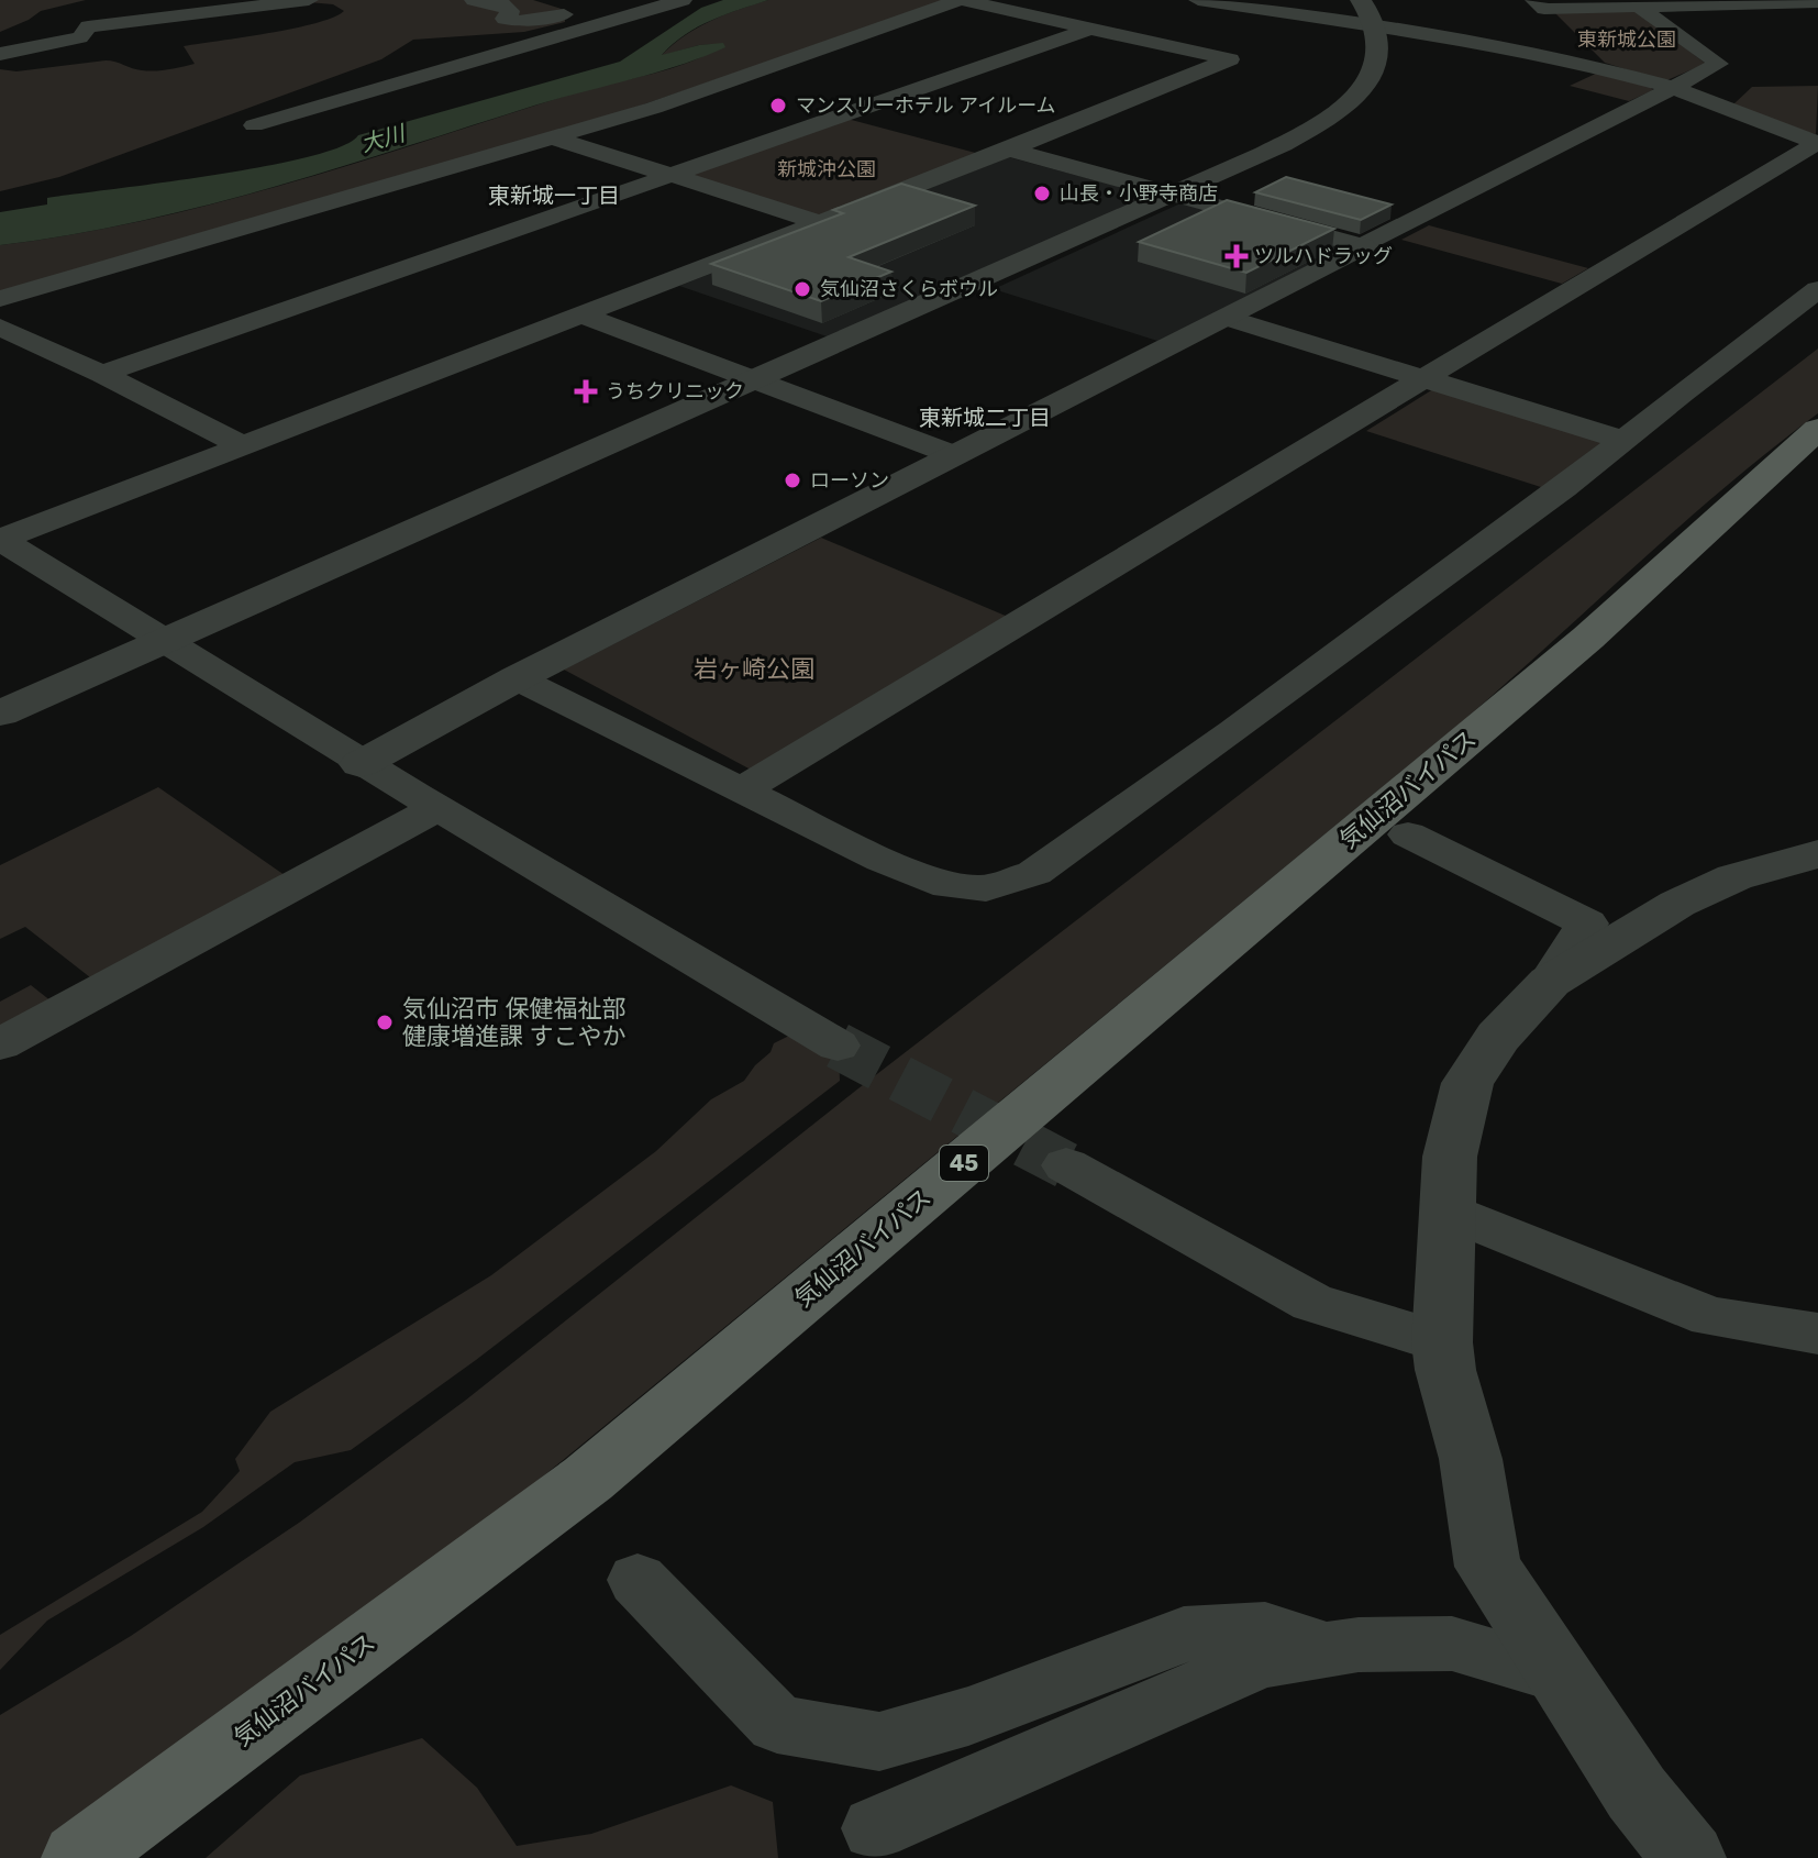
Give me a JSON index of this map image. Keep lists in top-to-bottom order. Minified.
{"streets":{"highway":["気仙沼バイパス","45"]},"districts":["東新城一丁目","東新城二丁目"],"water":["大川"],"parks":["東新城公園","新城沖公園","岩ヶ崎公園"],"places":{"other":["マンスリーホテル アイルーム","山長・小野寺商店","気仙沼さくらボウル","ローソン","気仙沼市 保健福祉部 健康増進課 すこやか"],"health":["ツルハドラッグ","うちクリニック"]}}
